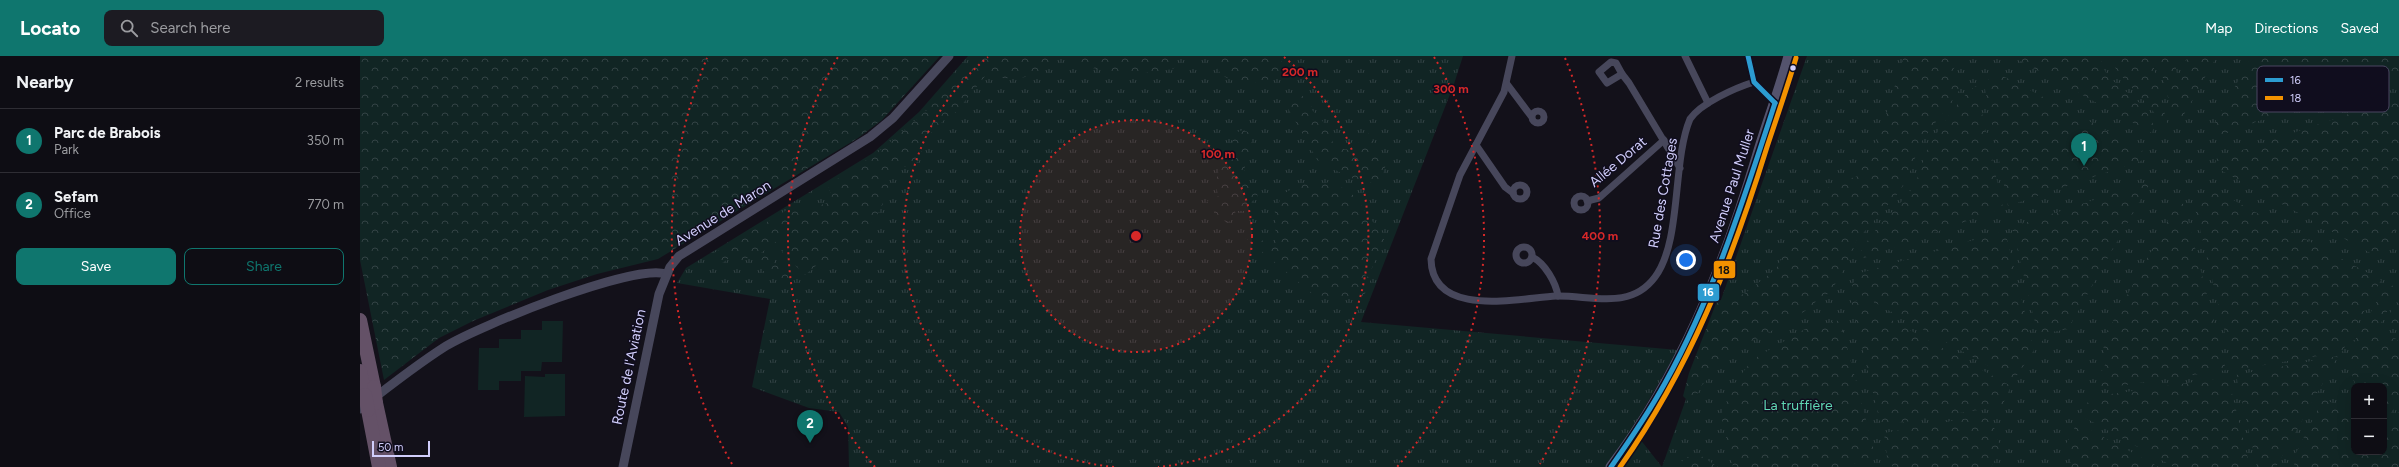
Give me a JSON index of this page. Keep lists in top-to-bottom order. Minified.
{"streets":{"main road":["Avenue Paul Muller"],"street":["Allée Dorat","Rue des Cottages","Avenue de Maron","Route de l'Aviation"]},"crossings":[["Avenue de Maron","Route de l'Aviation"]],"parks":["La truffière"],"lines":["transit line 16","transit line 18"],"legend":["16","18"],"scale_bar":"50 m","page":{"header":"Locato","search":"Search here","nav":["Map","Directions","Saved"],"heading":["Nearby","2 results"],"list":[{"mark":"1","name":"Parc de Brabois","note":"Park","value":"350 m"},{"mark":"2","name":"Sefam","note":"Office","value":"770 m"}],"pins":["1","2"],"buttons":["Save","Share"],"map_buttons":["+","−"],"scale":"50 m"},"rings":["200 m","300 m","100 m","400 m"]}
